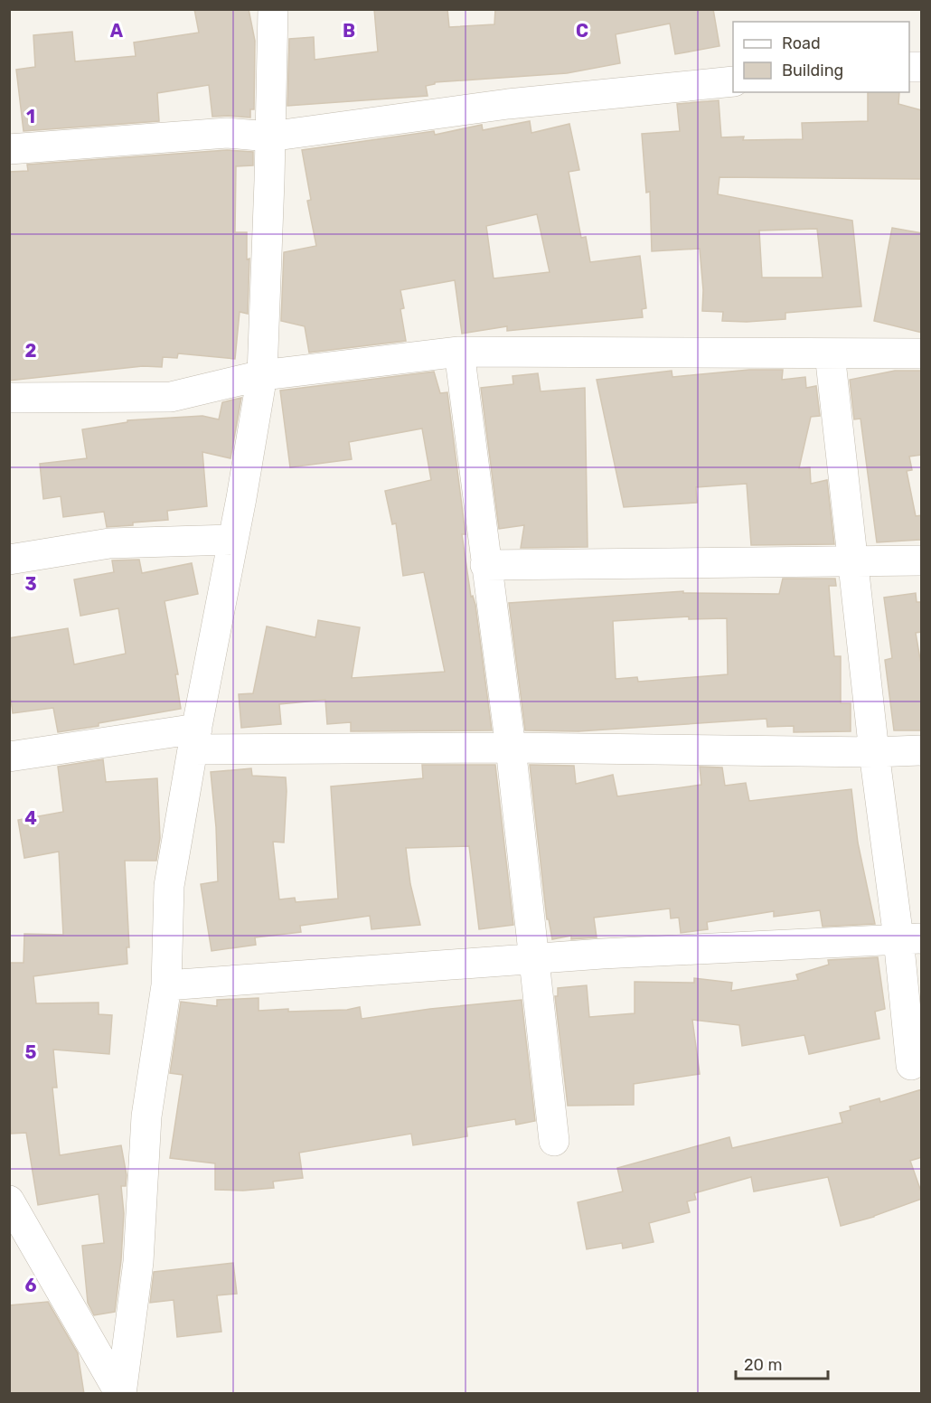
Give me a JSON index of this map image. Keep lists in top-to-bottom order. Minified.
{"legend":["Road","Building"],"scale_bar":"20 m","grid":{"columns":["A","B","C"],"rows":["1","2","3","4","5","6"]}}
